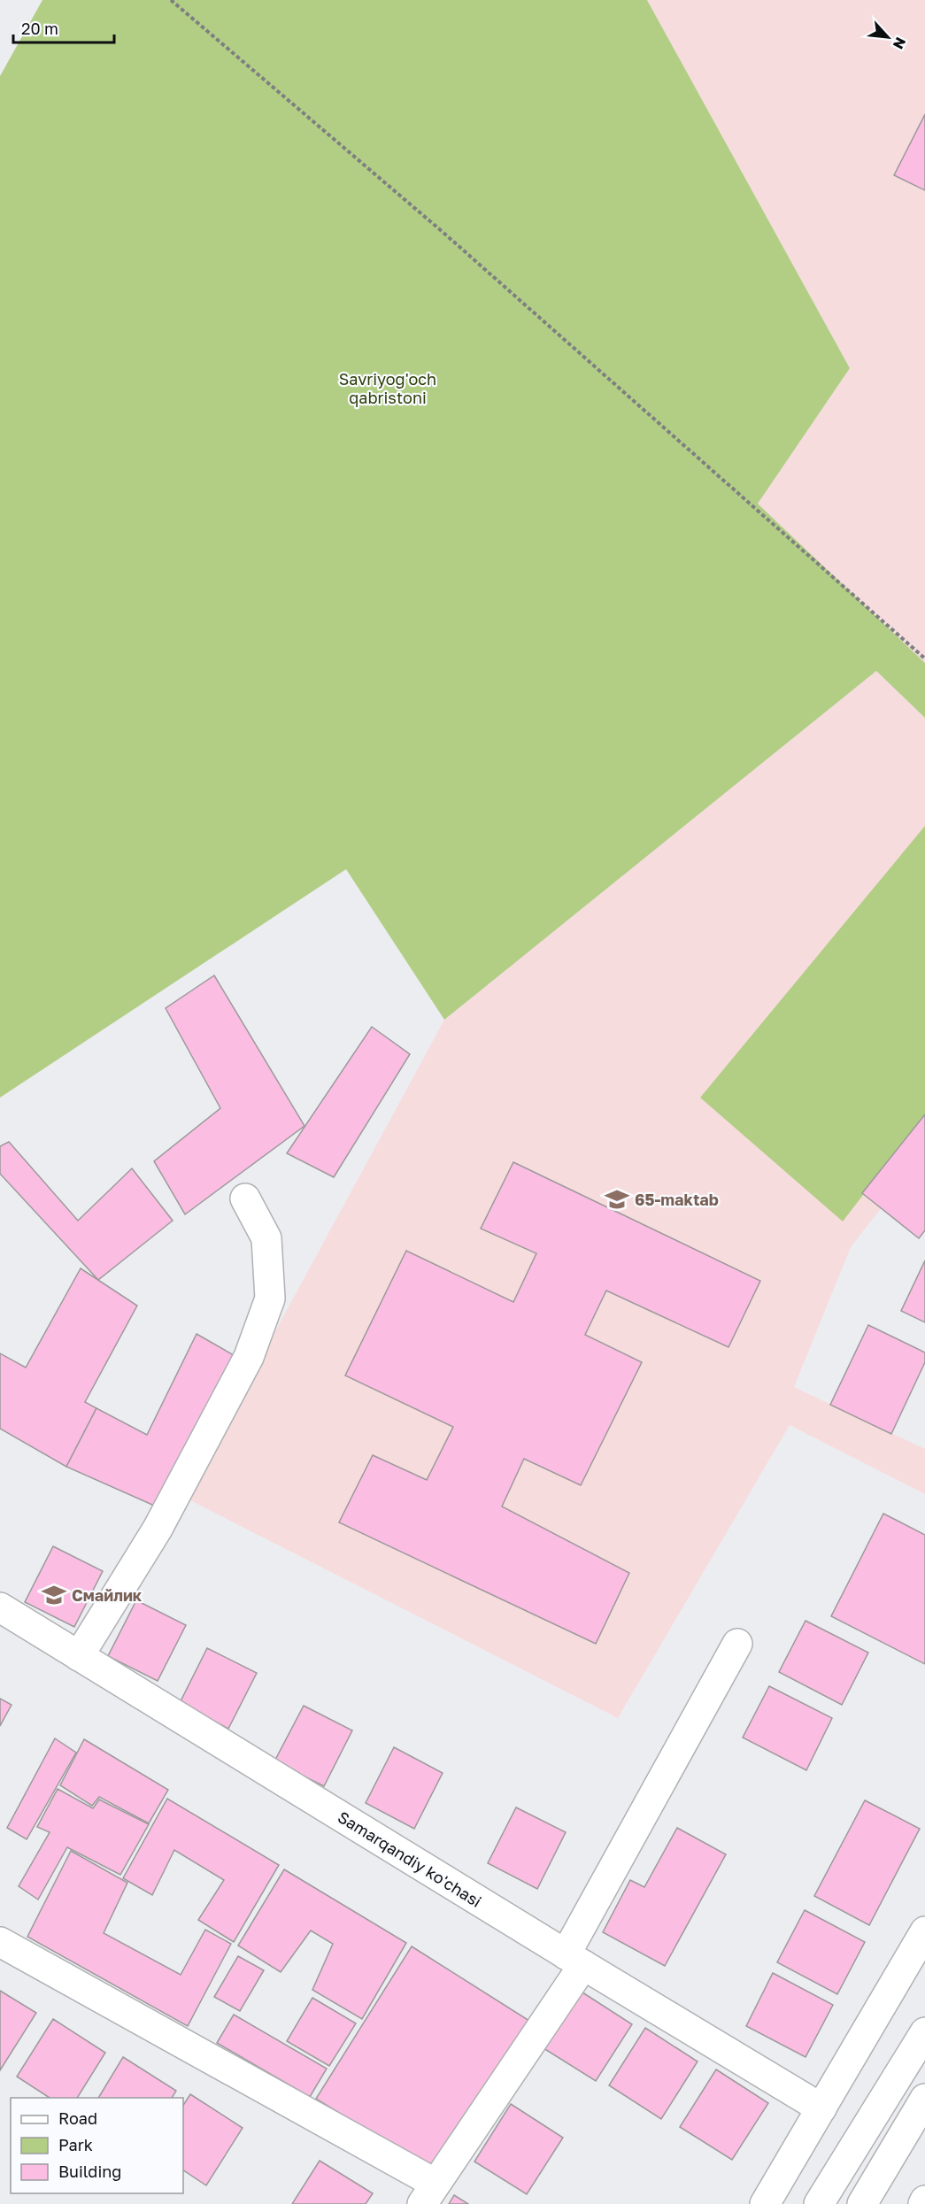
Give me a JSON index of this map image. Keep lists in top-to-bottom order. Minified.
{"streets":{"street":["Samarqandiy ko'chasi"]},"parks":["Savriyog'och qabristoni"],"places":{"school or university":["65-maktab","Смайлик"]},"legend":["Road","Park","Building"],"scale_bar":"20 m","north":"bottom right"}
